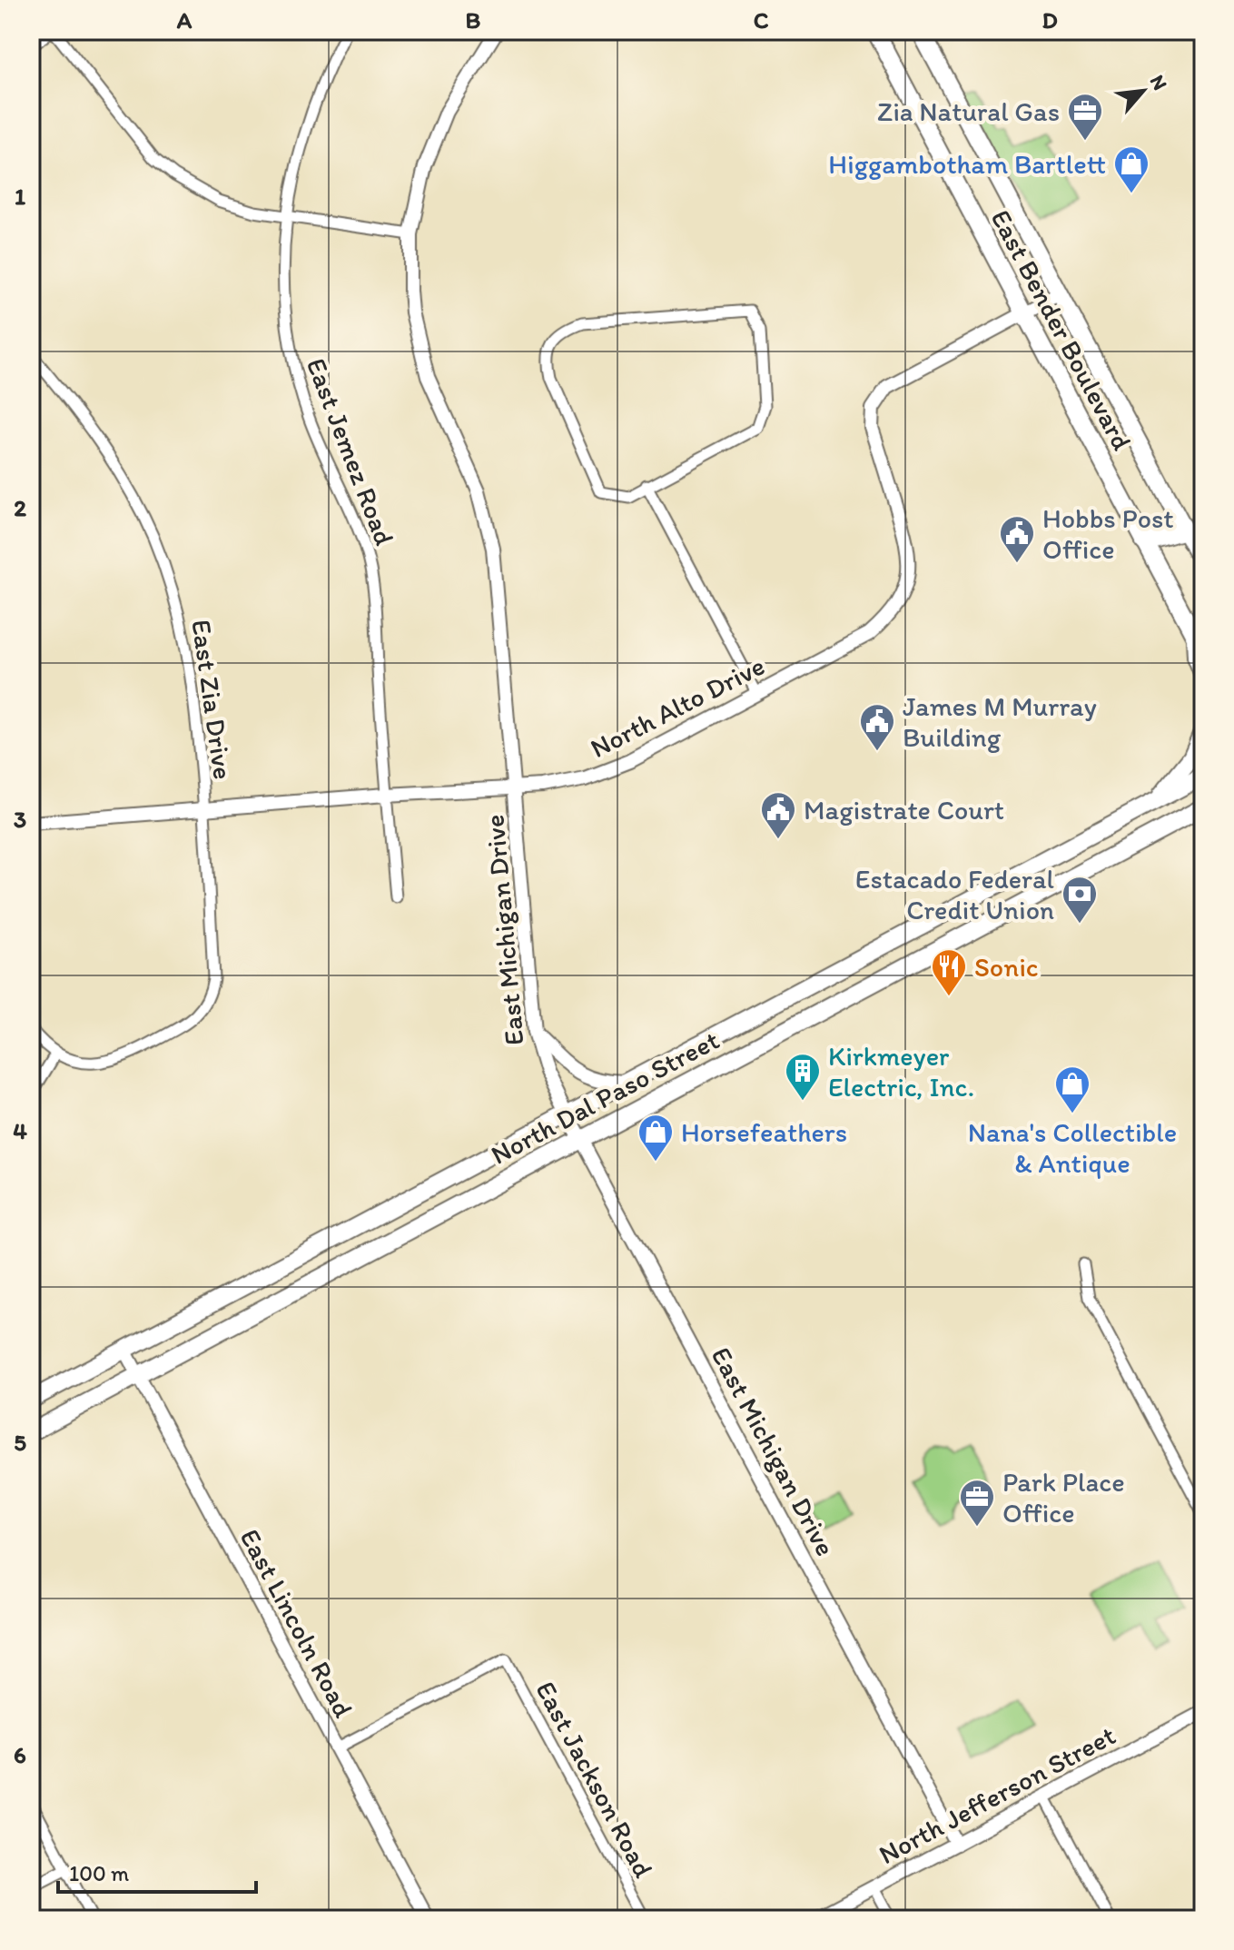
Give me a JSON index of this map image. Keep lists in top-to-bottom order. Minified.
{"streets":{"main road":["East Bender Boulevard","North Dal Paso Street"],"street":["East Jemez Road","East Zia Drive","North Alto Drive","East Michigan Drive","East Lincoln Road","East Jackson Road","North Jefferson Street"]},"crossings":[["East Bender Boulevard","North Alto Drive"],["East Jemez Road","North Alto Drive"],["East Zia Drive","North Alto Drive"],["North Alto Drive","East Michigan Drive"],["East Michigan Drive","North Dal Paso Street"],["East Michigan Drive","North Jefferson Street"],["North Dal Paso Street","East Lincoln Road"],["East Lincoln Road","East Jackson Road"]],"places":{"office":["Zia Natural Gas","Park Place Office"],"shop":["Higgambotham Bartlett","Nana's Collectible & Antique","Horsefeathers"],"public building":["Hobbs Post Office","James M Murray Building","Magistrate Court"],"bank":["Estacado Federal Credit Union"],"restaurant":["Sonic"],"building":["Kirkmeyer Electric, Inc."]},"scale_bar":"100 m","north":"top right","grid":{"columns":["A","B","C","D"],"rows":["1","2","3","4","5","6"]}}
